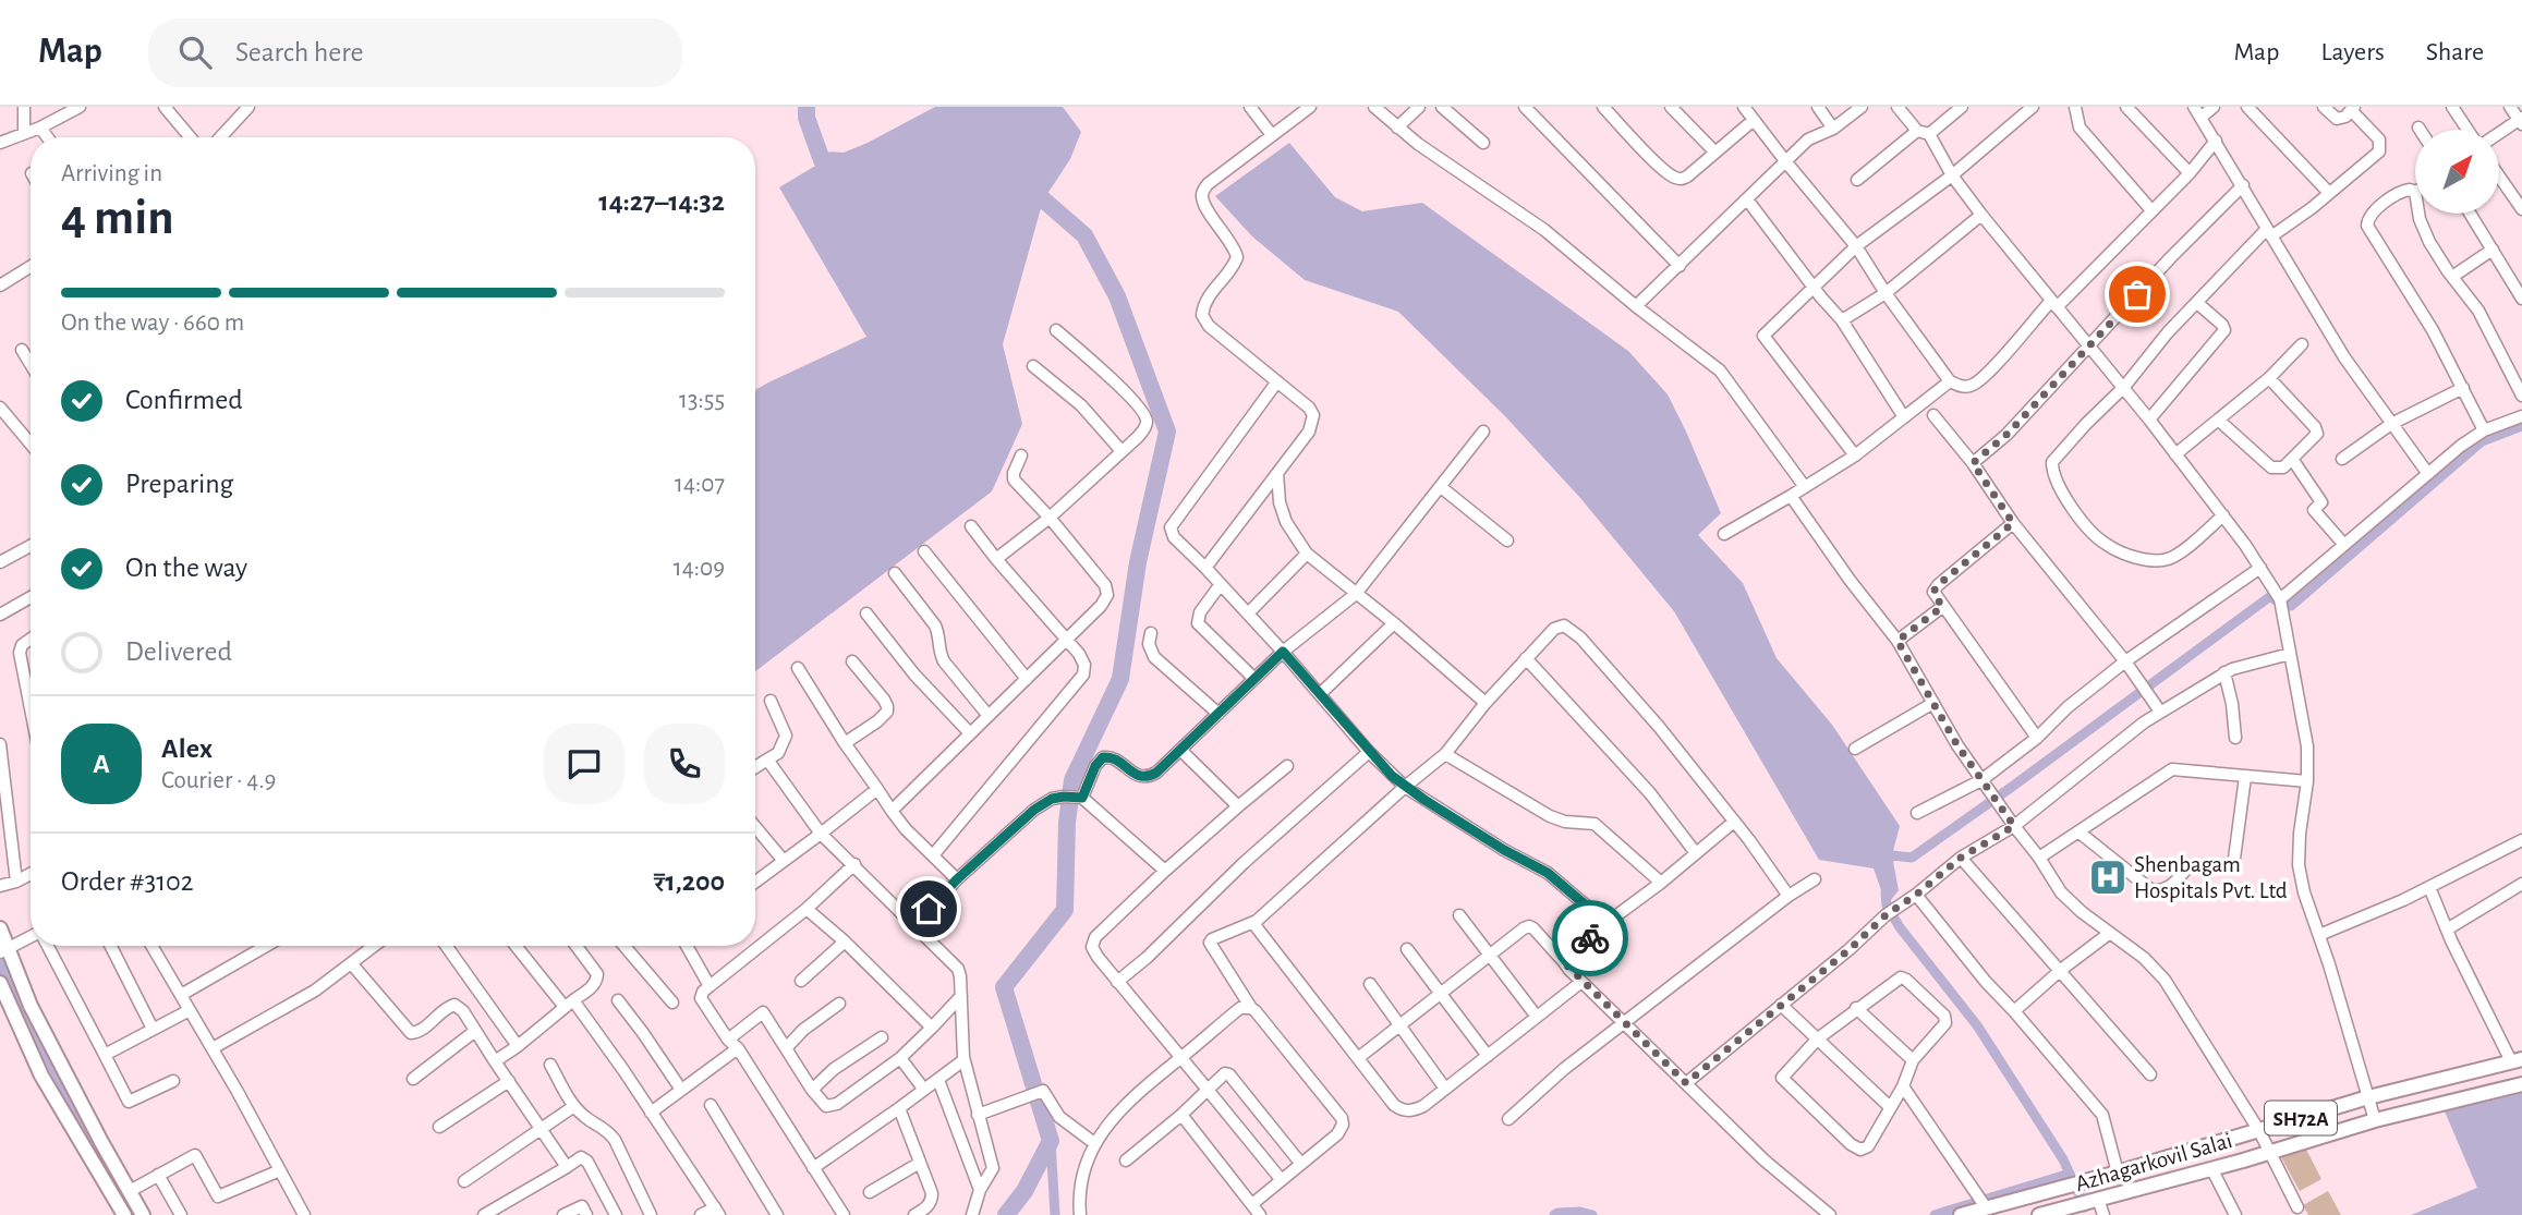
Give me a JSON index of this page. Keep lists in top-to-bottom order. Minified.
{"streets":{"main road":["SH72A","Azhagarkovil Salai"]},"places":{"hospital":["Shenbagam Hospitals Pvt. Ltd"]},"north":"top right","page":{"header":"Map","search":"Search here","nav":["Map","Layers","Share"],"heading":["4 min","Arriving in","14:27–14:32"],"panel":["Alex","Courier · 4.9","Order #3102","₹1,200"],"bar":"On the way · 660 m","list":[["Confirmed","13:55"],["Preparing","14:07"],["On the way","14:09"],"Delivered"],"round":"A"}}
